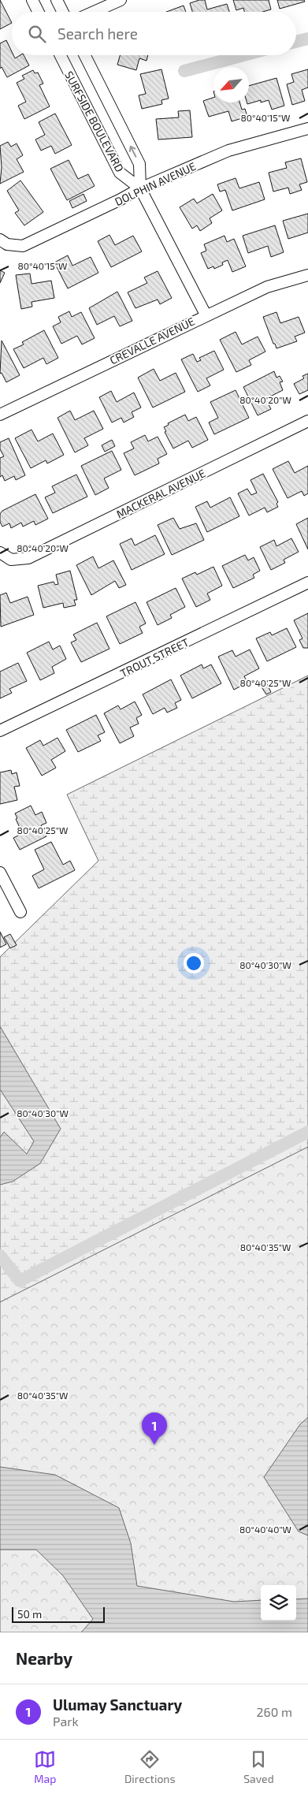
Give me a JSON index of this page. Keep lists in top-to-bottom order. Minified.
{"streets":{"street":["SURFSIDE BOULEVARD","DOLPHIN AVENUE","CREVALLE AVENUE","MACKERAL AVENUE","TROUT STREET"]},"crossings":[["SURFSIDE BOULEVARD","DOLPHIN AVENUE"],["SURFSIDE BOULEVARD","CREVALLE AVENUE"]],"scale_bar":"50 m","north":"bottom left","page":{"search":"Search here","pins":"1","scale":"50 m","heading":"Nearby","list":[{"mark":"1","name":"Ulumay Sanctuary","note":"Park","value":"260 m"}],"nav":["Map","Directions","Saved"]},"coordinates":["80°40'15\"W","80°40'20\"W","80°40'25\"W","80°40'30\"W","80°40'35\"W","80°40'40\"W"]}
